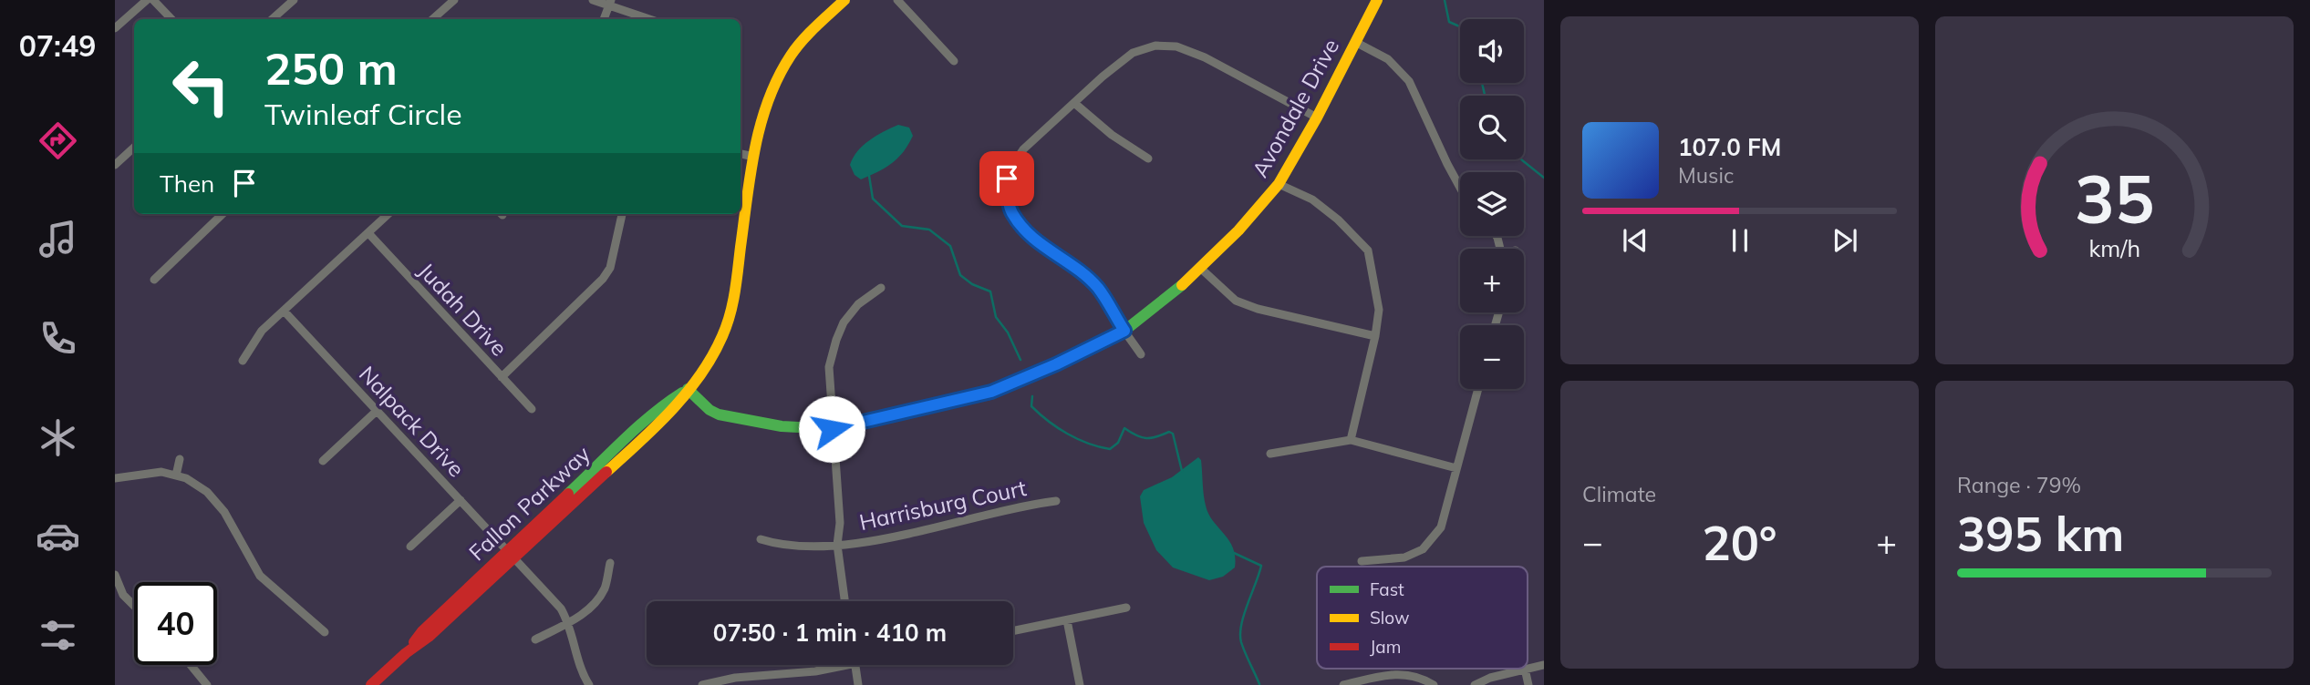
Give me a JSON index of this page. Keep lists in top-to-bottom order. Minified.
{"streets":{"street":["Avondale Drive","Judah Drive","Nalpack Drive","Fallon Parkway","Harrisburg Court"]},"crossings":[["Avondale Drive","Fallon Parkway"],["Nalpack Drive","Fallon Parkway"]],"legend":["Fast","Slow","Jam"],"page":{"tabs":"07:49","map_buttons":["+","−"],"turn":["250 m","Twinleaf Circle"],"song":["107.0 FM","Music"],"then":"Then","tile":["Climate",["Range · 79%","395 km"]],"heat":["−","20°","+"],"limit":"40","trip":"07:50 · 1 min · 410 m","gauge":["35","km/h"]}}
